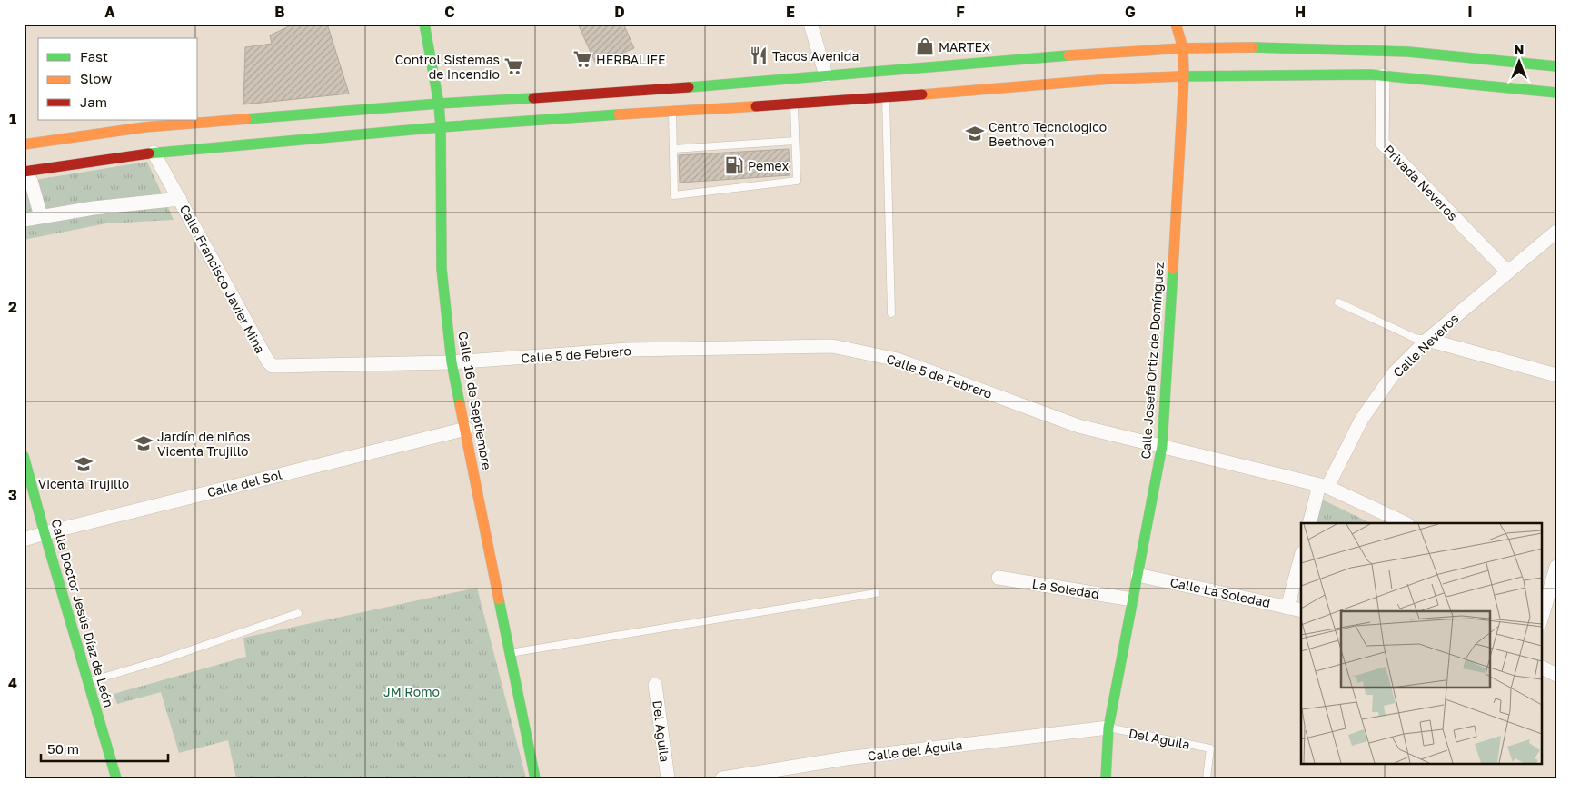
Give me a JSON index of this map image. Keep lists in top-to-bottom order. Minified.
{"streets":{"main road":["Calle Josefa Ortiz de Domínguez","Calle 16 de Septiembre","Calle Doctor Jesús Díaz de León"],"street":["Privada Neveros","Calle Francisco Javier Mina","Calle Neveros","Calle 5 de Febrero","Calle del Sol","La Soledad","Calle La Soledad","Del Aguila","Calle del Águila"]},"crossings":[["Privada Neveros","Calle Neveros"],["Calle Francisco Javier Mina","Calle 5 de Febrero"],["Calle Francisco Javier Mina","Calle 16 de Septiembre"],["Calle Neveros","Calle 5 de Febrero"],["Calle 5 de Febrero","Calle Josefa Ortiz de Domínguez"],["Calle 5 de Febrero","Calle 16 de Septiembre"],["Calle Josefa Ortiz de Domínguez","La Soledad"],["Calle Josefa Ortiz de Domínguez","Calle La Soledad"],["Calle Josefa Ortiz de Domínguez","Del Aguila"],["Calle Josefa Ortiz de Domínguez","Calle del Águila"],["Calle 16 de Septiembre","Calle del Sol"],["Calle del Sol","Calle Doctor Jesús Díaz de León"],["Del Aguila","Calle del Águila"]],"parks":["JM Romo"],"places":{"shop":["MARTEX"],"restaurant":["Tacos Avenida"],"supermarket":["HERBALIFE","Control Sistemas de Incendio"],"school or university":["Centro Tecnologico Beethoven","Jardín de niños Vicenta Trujillo","Vicenta Trujillo"],"fuel station":["Pemex"]},"legend":["Fast","Slow","Jam"],"scale_bar":"50 m","north":"top","grid":{"columns":["A","B","C","D","E","F","G","H","I"],"rows":["1","2","3","4"]}}
